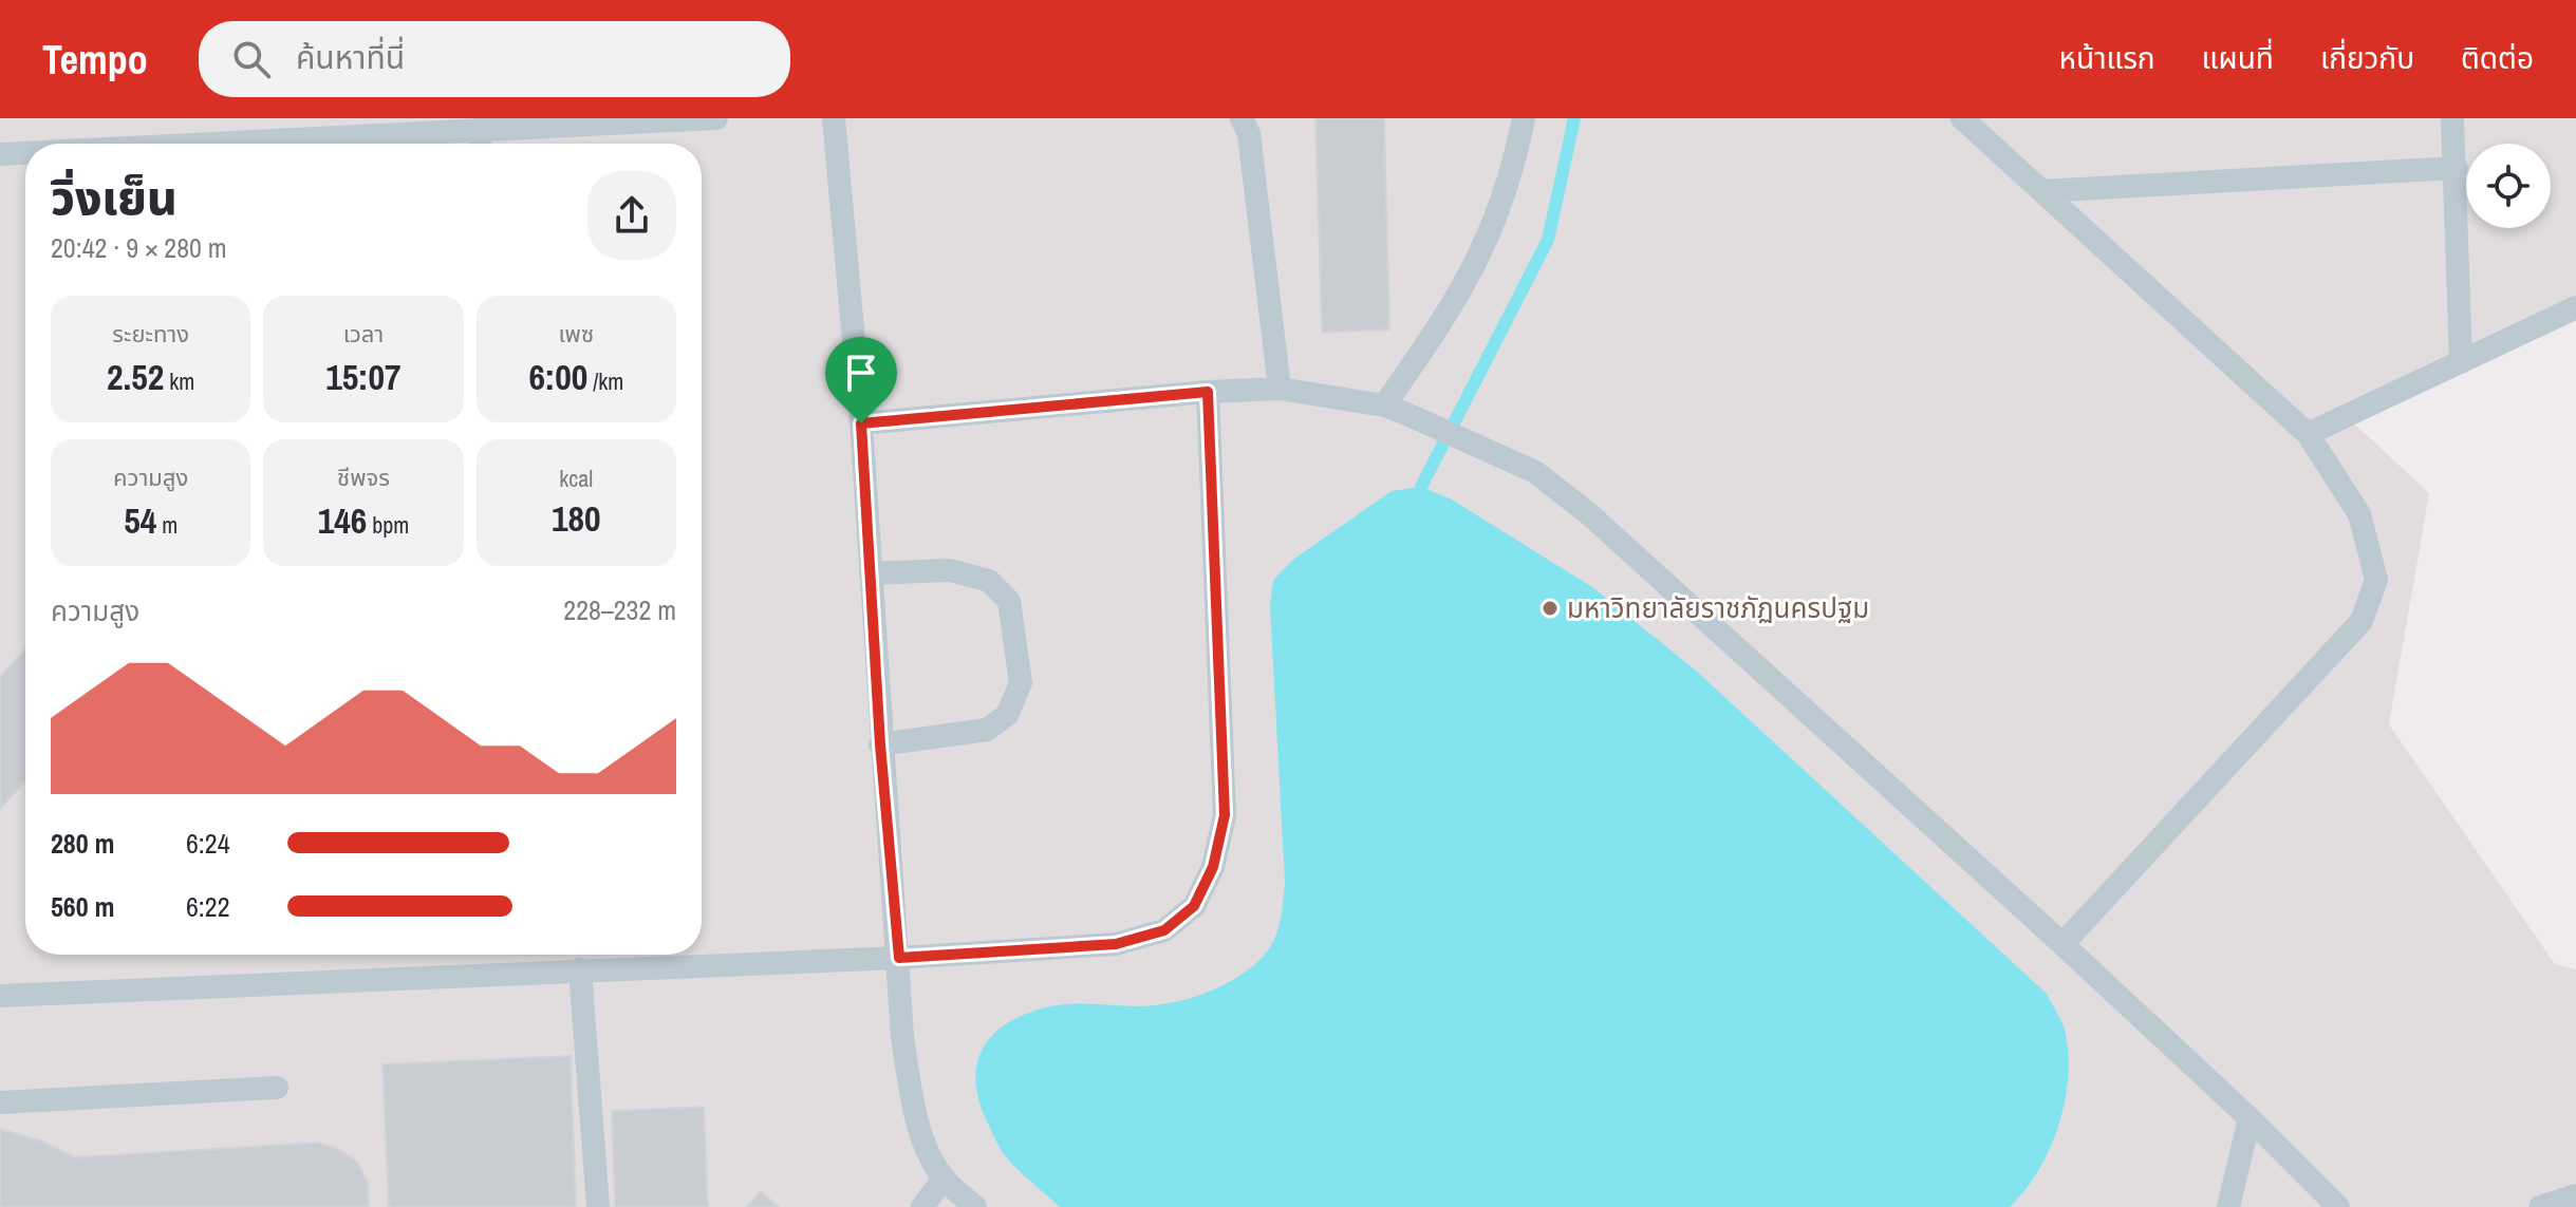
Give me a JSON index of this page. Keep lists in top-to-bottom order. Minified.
{"places":["มหาวิทยาลัยราชภัฏนครปฐม"],"page":{"header":"Tempo","search":"ค้นหาที่นี่","nav":["หน้าแรก","แผนที่","เกี่ยวกับ","ติดต่อ"],"heading":["วิ่งเย็น","20:42 · 9 × 280 m"],"stats":[["ระยะทาง","2.52 km"],["เวลา","15:07"],["เพซ","6:00 /km"],["ความสูง","54 m"],["ชีพจร","146 bpm"],["kcal","180"]],"chart":["ความสูง","228–232 m"],"list":[{"name":"280 m","note":"6:24"},{"name":"560 m","note":"6:22"}]}}
